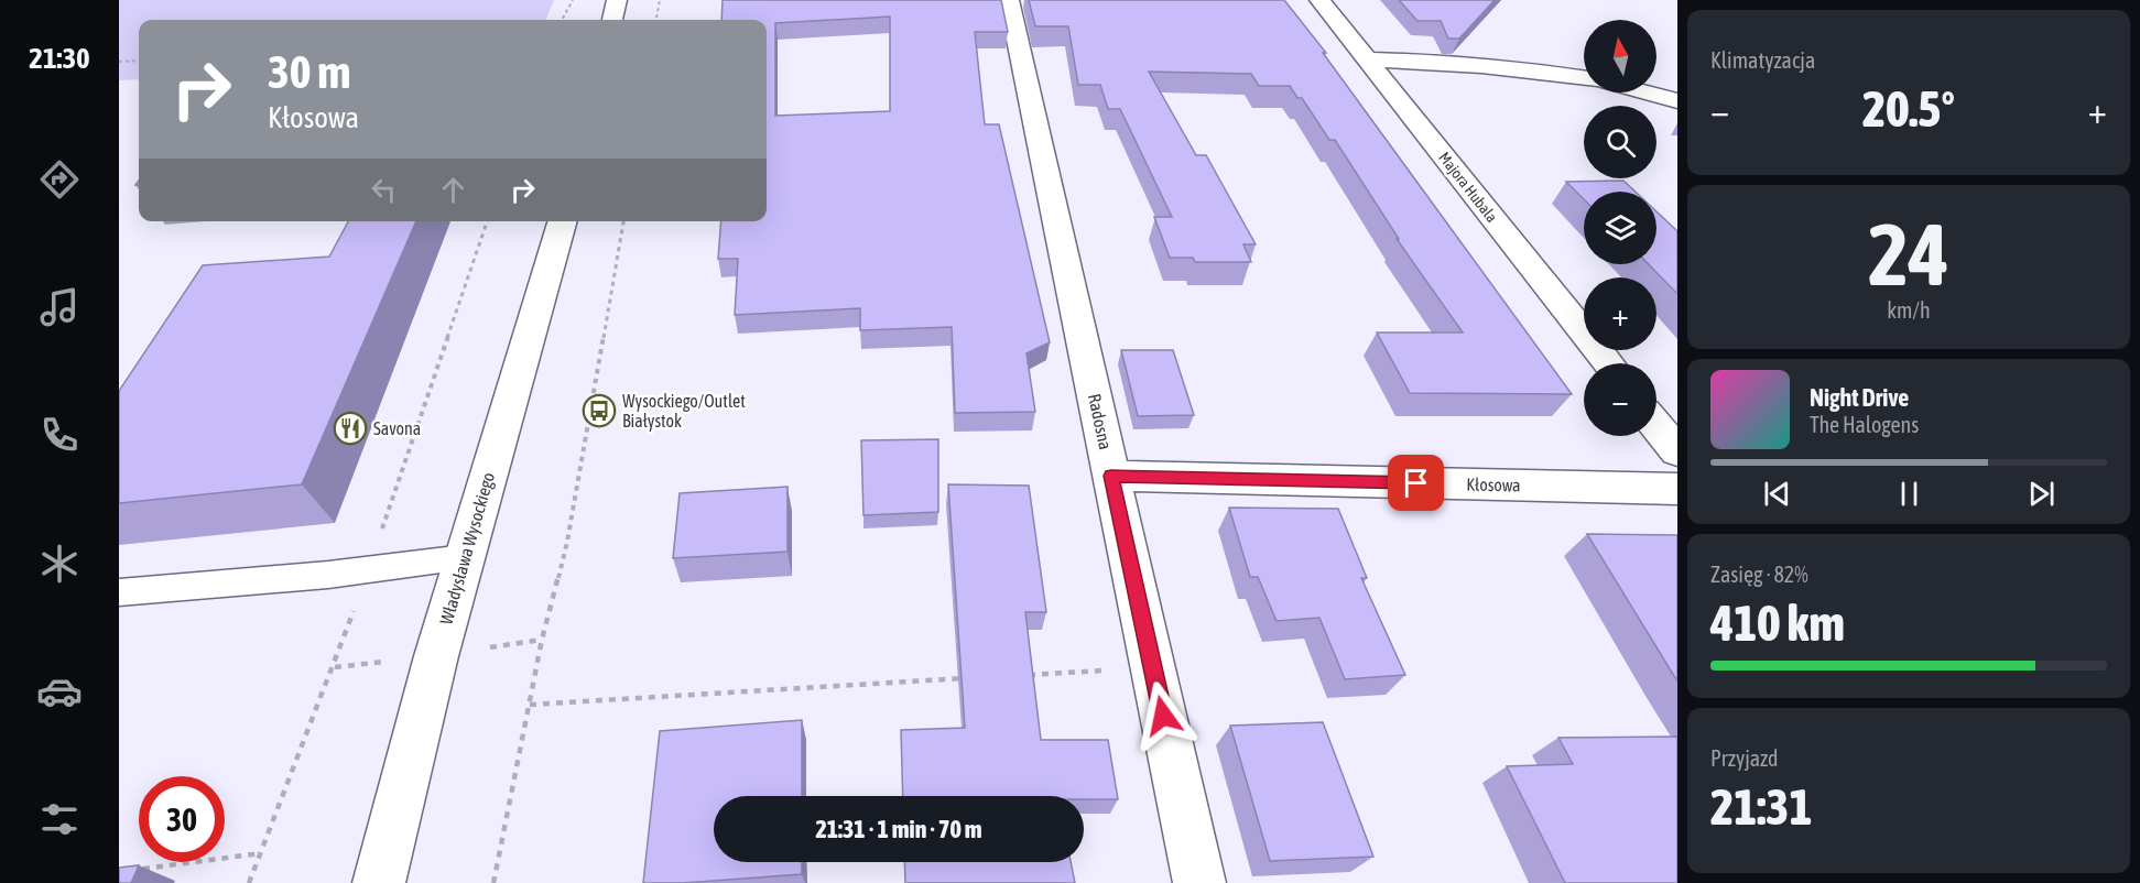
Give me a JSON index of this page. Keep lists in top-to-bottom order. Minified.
{"streets":{"street":["Majora Hubala","Radosna","Kłosowa","Władysława Wysockiego"]},"crossings":[["Radosna","Kłosowa"]],"places":{"bus stop":["Wysockiego/Outlet Białystok"],"restaurant":["Savona"]},"north":"top","page":{"tabs":"21:30","tile":["Klimatyzacja",["24","km/h"],["Zasięg · 82%","410 km"],["Przyjazd","21:31"]],"map_buttons":["+","−"],"turn":["30 m","Kłosowa"],"heat":["−","20.5°","+"],"song":["Night Drive","The Halogens"],"limit":"30","trip":"21:31 · 1 min · 70 m"}}
